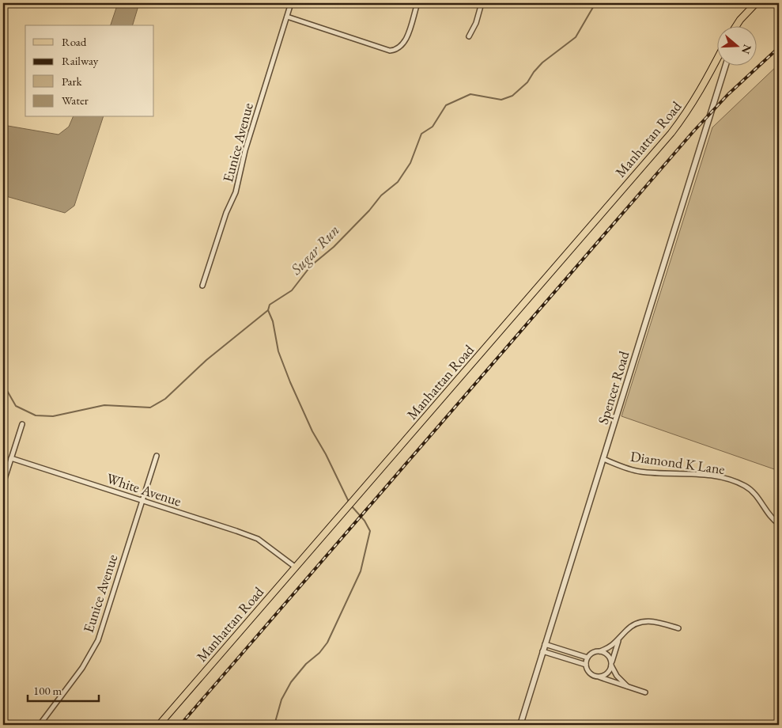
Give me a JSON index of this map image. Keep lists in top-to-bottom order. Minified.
{"streets":{"main road":["Manhattan Road"],"street":["Eunice Avenue","Spencer Road","Diamond K Lane","White Avenue"]},"crossings":[["Manhattan Road","White Avenue"],["Eunice Avenue","White Avenue"],["Spencer Road","Diamond K Lane"]],"water":["Sugar Run"],"legend":["Road","Railway","Park","Water"],"scale_bar":"100 m","north":"right"}
